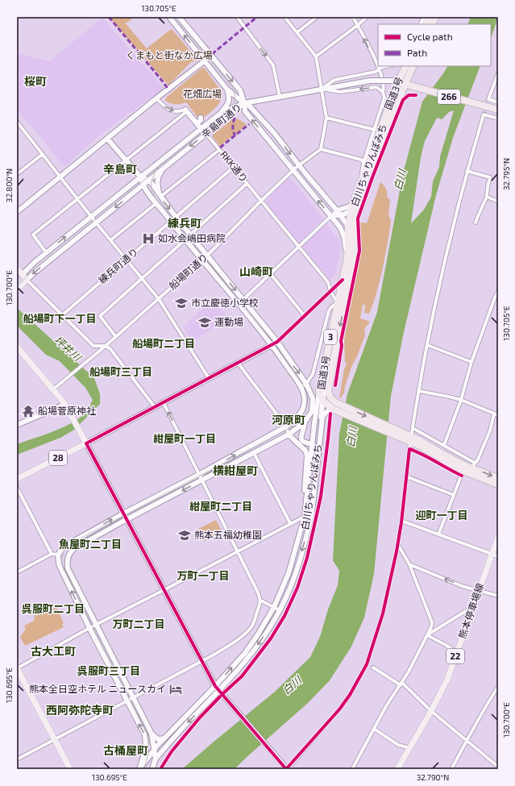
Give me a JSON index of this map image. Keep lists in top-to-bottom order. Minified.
{"streets":{"highway":["国道3号","266","3"],"main road":["28","熊本停車場線","22"],"street":["辛島町通り","RKK通り","練兵町通り","船場町通り"],"cycle path":["白川ちゃりんぽみち"]},"crossings":[["国道3号","266"],["国道3号","RKK通り"],["辛島町通り","RKK通り"],["RKK通り","練兵町通り"],["RKK通り","船場町通り"]],"districts":["桜町","辛島町","練兵町","山崎町","船場町下一丁目","船場町二丁目","船場町三丁目","河原町","紺屋町一丁目","横紺屋町","紺屋町二丁目","迎町一丁目","魚屋町二丁目","万町一丁目","呉服町二丁目","万町二丁目","古大工町","呉服町三丁目","西阿弥陀寺町","古桶屋町"],"water":["白川","坪井川"],"parks":["くまもと街なか広場","花畑広場"],"places":{"hospital":["如水会嶋田病院"],"school or university":["市立慶徳小学校","運動場","熊本五福幼稚園"],"temple":["船場菅原神社"],"hotel":["熊本全日空ホテル ニュースカイ"]},"legend":["Cycle path","Path"],"coordinates":["130.705°E","32.795°N","32.800°N","130.700°E","130.695°E","32.790°N"]}
